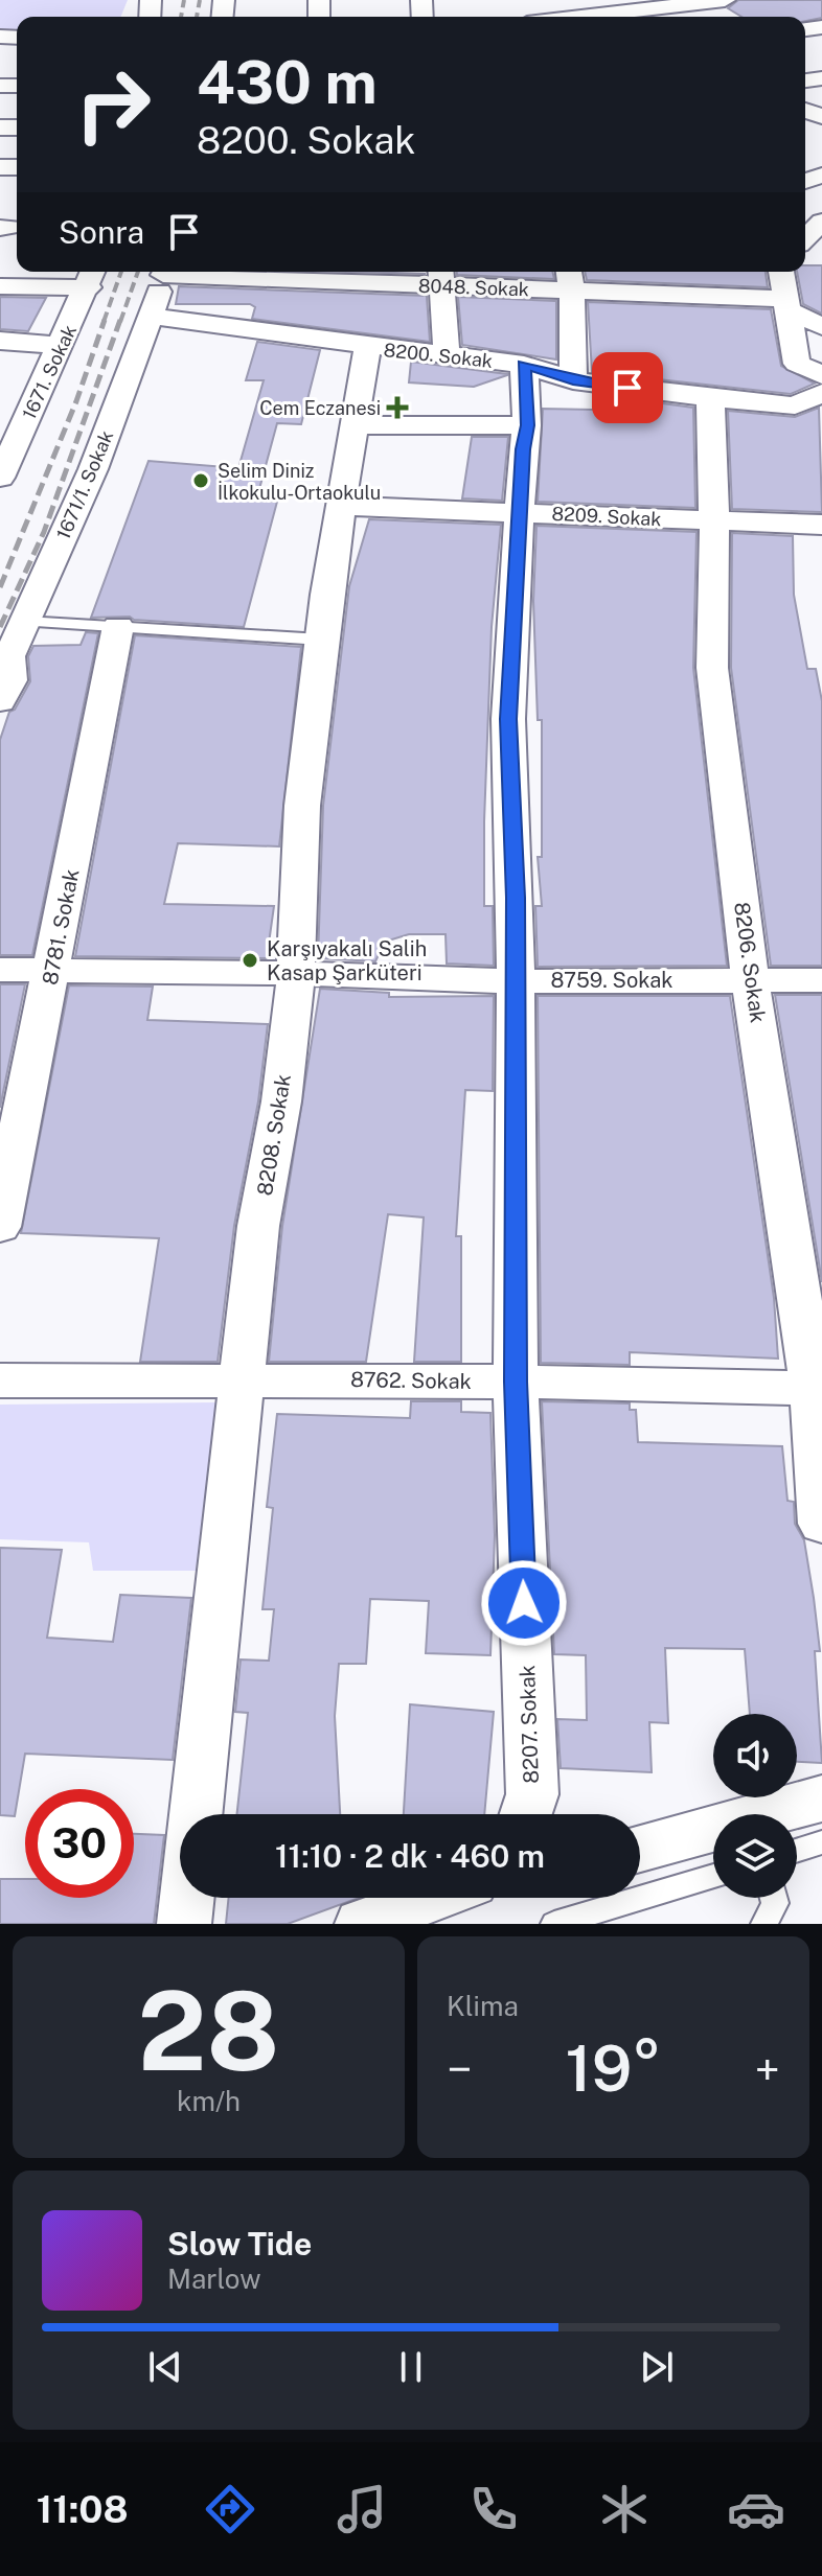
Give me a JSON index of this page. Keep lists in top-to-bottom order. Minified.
{"streets":{"street":["8048. Sokak","8200. Sokak","1671. Sokak","1671/1. Sokak","8209. Sokak","8781. Sokak","8206. Sokak","8759. Sokak","8208. Sokak","8762. Sokak","8207. Sokak"]},"crossings":[["8200. Sokak","1671/1. Sokak"],["8200. Sokak","8206. Sokak"],["8200. Sokak","8208. Sokak"],["8200. Sokak","8207. Sokak"],["8209. Sokak","8206. Sokak"],["8209. Sokak","8208. Sokak"],["8209. Sokak","8207. Sokak"],["8781. Sokak","8759. Sokak"],["8206. Sokak","8759. Sokak"],["8206. Sokak","8762. Sokak"],["8759. Sokak","8208. Sokak"],["8759. Sokak","8207. Sokak"],["8208. Sokak","8762. Sokak"],["8762. Sokak","8207. Sokak"]],"places":{"health":["Cem Eczanesi"],"other":["Selim Diniz İlkokulu-Ortaokulu","Karşıyakalı Salih Kasap Şarküteri"]},"page":{"turn":["430 m","8200. Sokak"],"then":"Sonra","limit":"30","trip":"11:10 · 2 dk · 460 m","tile":[["28","km/h"],"Klima"],"heat":["−","19°","+"],"song":["Slow Tide","Marlow"],"tabs":"11:08"}}
